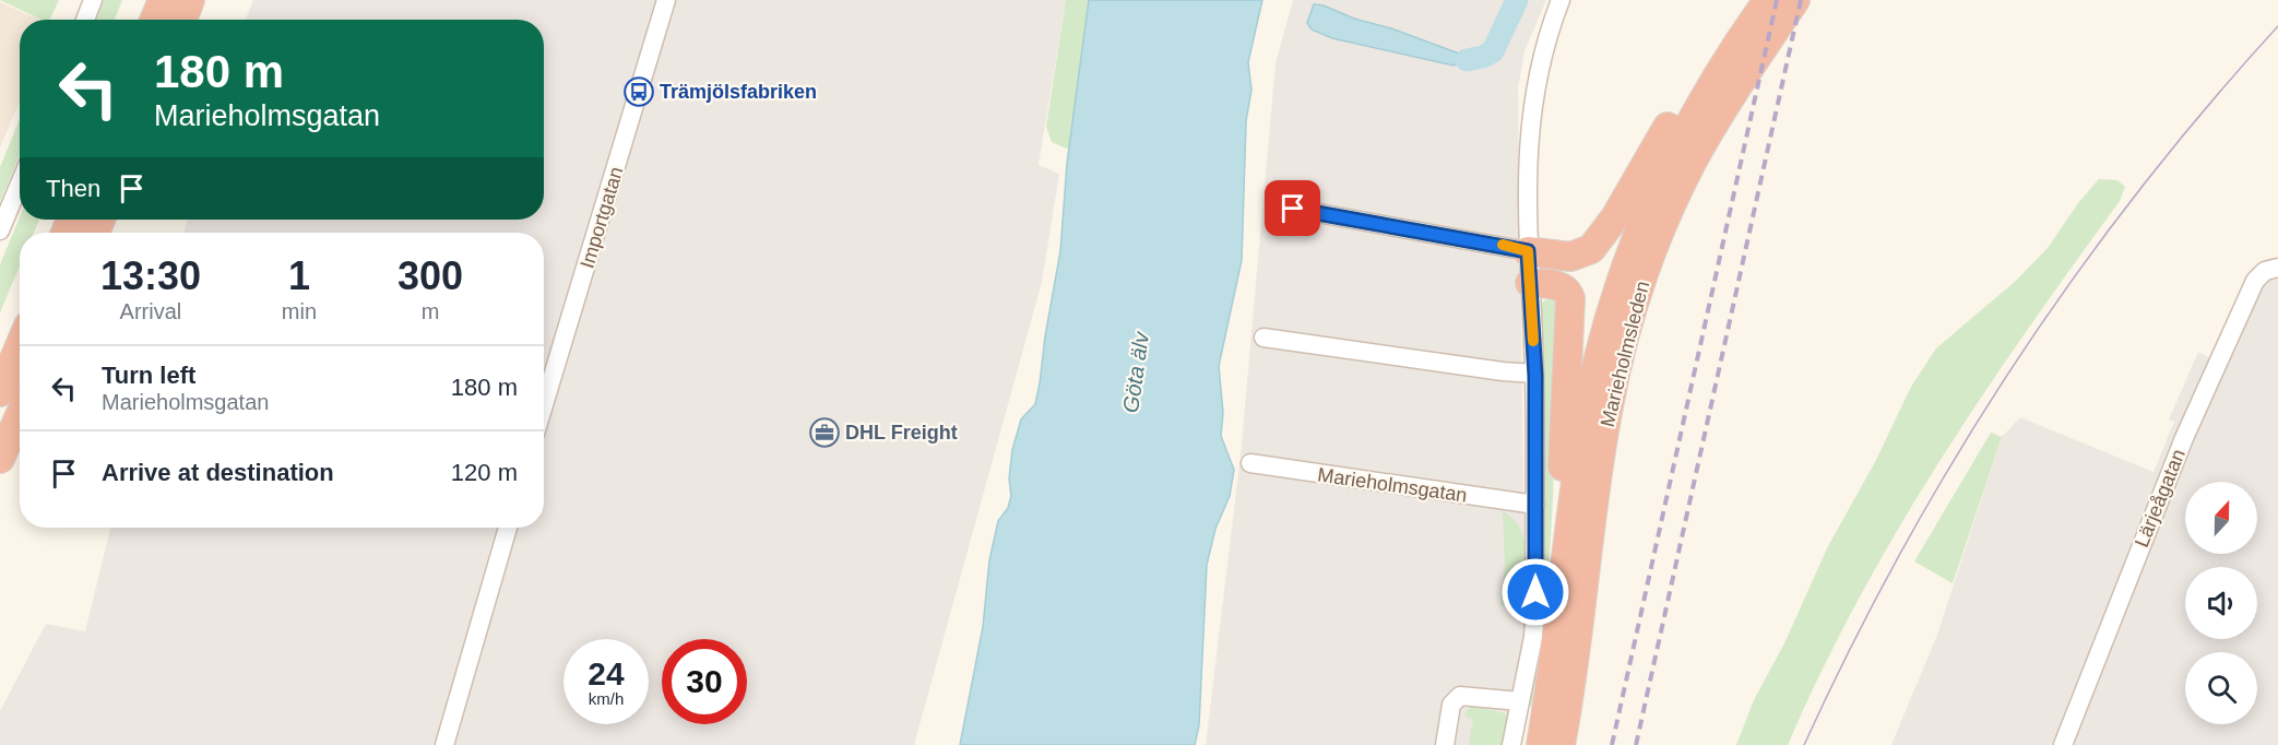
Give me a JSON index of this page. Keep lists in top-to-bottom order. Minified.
{"streets":{"highway":["Marieholmsleden"],"street":["Importgatan","Marieholmsgatan","Lärjeågatan"]},"water":["Göta älv"],"places":{"bus stop":["Trämjölsfabriken"],"office":["DHL Freight"]},"north":"top","page":{"turn":["180 m","Marieholmsgatan"],"then":"Then","eta":["13:30","Arrival","1","min","300","m"],"list":[{"name":"Turn left","note":"Marieholmsgatan","value":"180 m"},{"name":"Arrive at destination","value":"120 m"}],"speed":"24 km/h","limit":"30"}}
